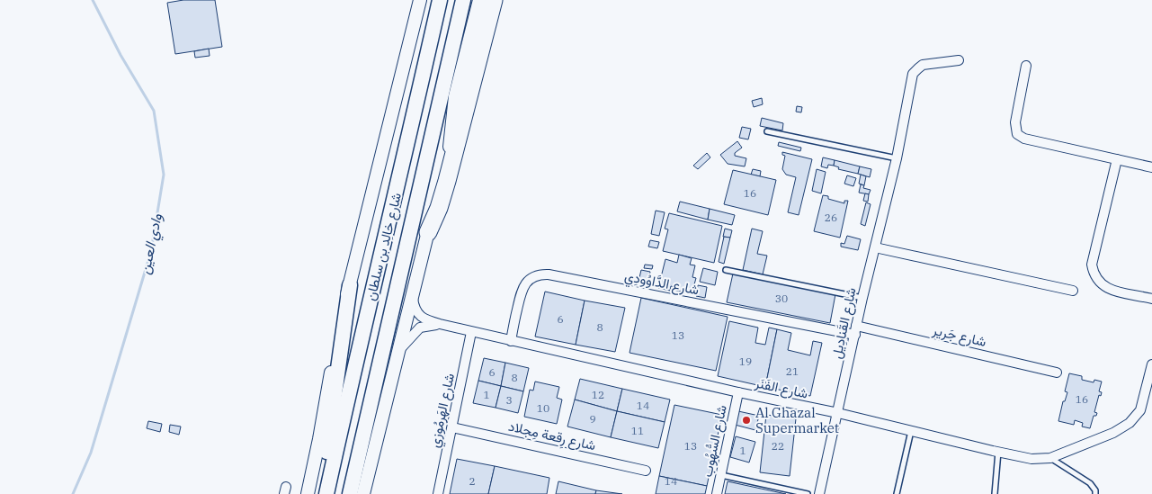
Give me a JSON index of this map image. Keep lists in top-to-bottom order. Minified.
{"streets":{"main road":["شارع خالِد بن سلطان"],"street":["شارع الدَّاوُودِي","شارع القَنادِيل","شارع جَرير","شارع الفَنَر","شارع الهَرمُوزي","شارع رِقعة مِجلاد","شارع السُّهُوب"]},"crossings":[["شارع الدَّاوُودِي","شارع القَنادِيل"],["شارع الدَّاوُودِي","شارع جَرير"],["شارع الدَّاوُودِي","شارع الفَنَر"],["شارع القَنادِيل","شارع جَرير"],["شارع القَنادِيل","شارع الفَنَر"],["شارع الفَنَر","شارع الهَرمُوزي"],["شارع الفَنَر","شارع السُّهُوب"],["شارع الهَرمُوزي","شارع رِقعة مِجلاد"]],"water":["وادي العين"],"places":["Al Ghazal Supermarket"],"house_numbers":["16","26","30","6","8","13","19","21","6","8","1","12","16","3","14","10","9","11","13","22","1","2","14"]}
